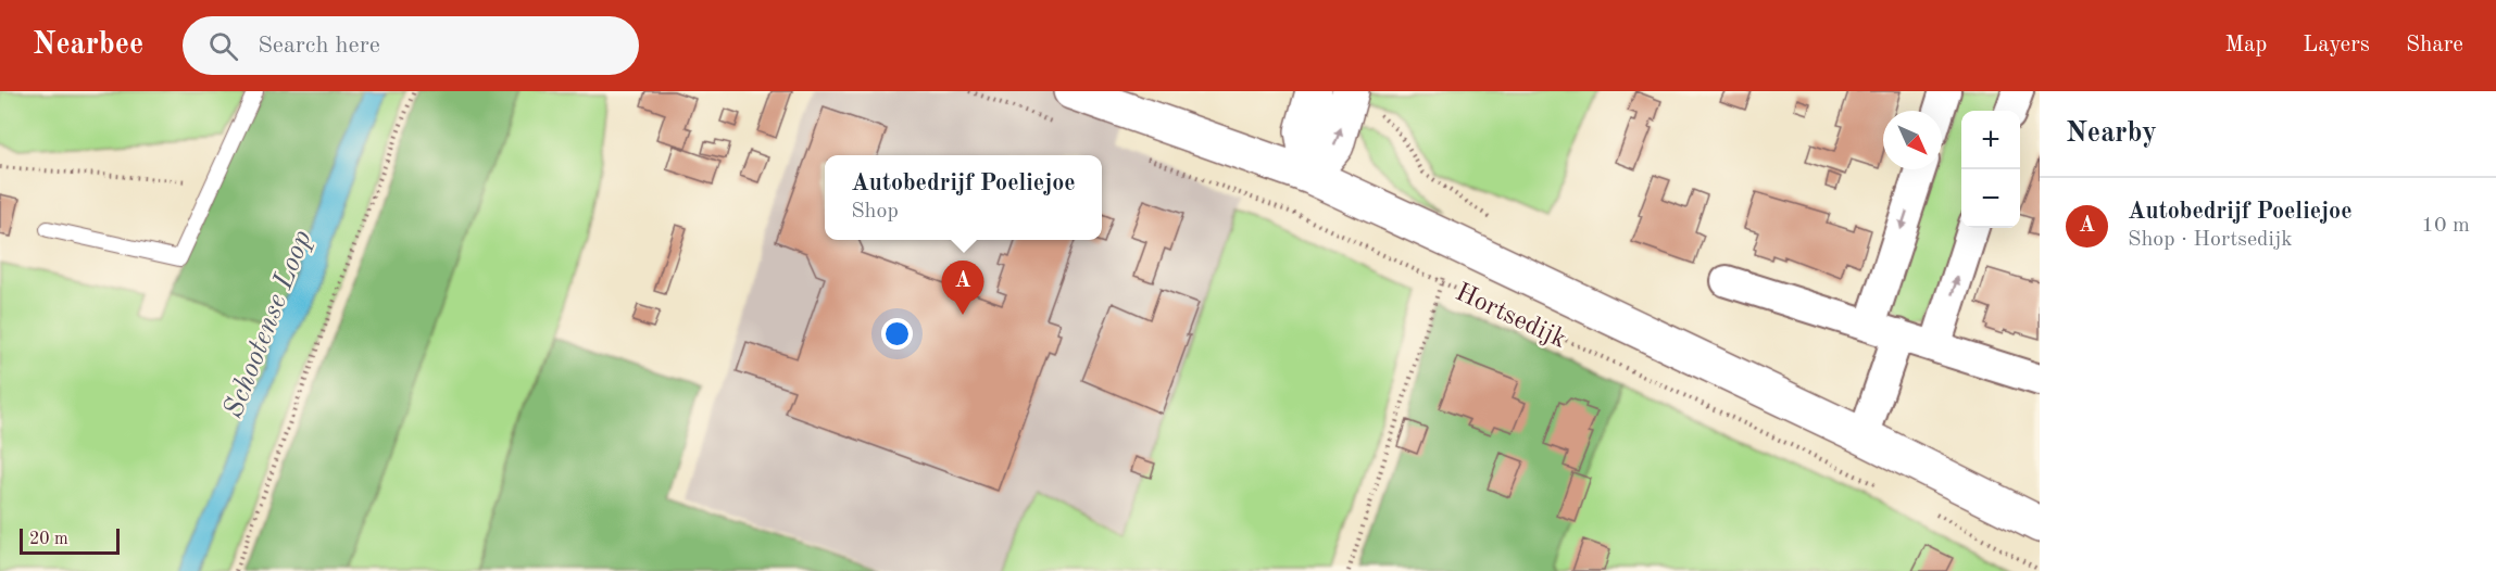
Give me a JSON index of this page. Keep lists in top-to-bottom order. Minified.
{"streets":{"street":["Hortsedijk"]},"water":["Schootense Loop"],"scale_bar":"20 m","north":"bottom right","page":{"header":"Nearbee","search":"Search here","nav":["Map","Layers","Share"],"heading":"Nearby","map_buttons":["+","−"],"popup":["Autobedrijf Poeliejoe","Shop"],"list":[{"mark":"A","name":"Autobedrijf Poeliejoe","note":"Shop · Hortsedijk","value":"10 m"}],"pins":"A","scale":"20 m"}}
